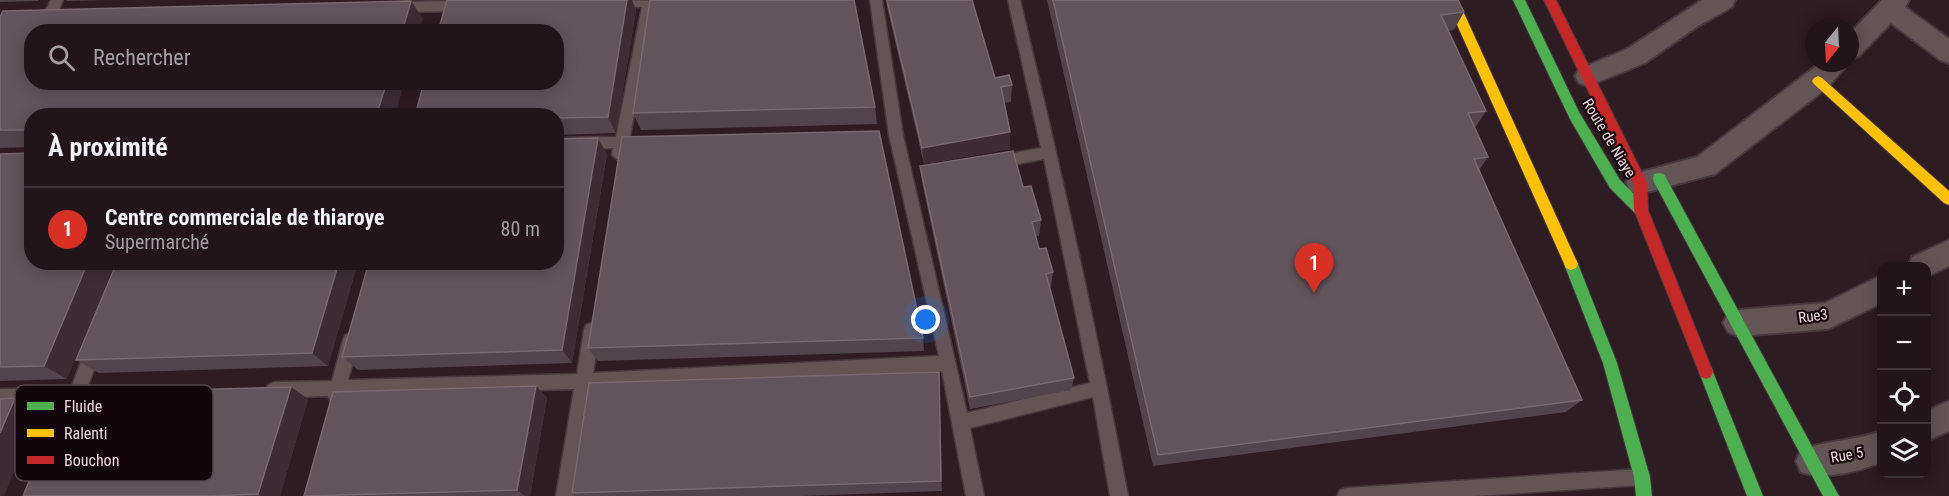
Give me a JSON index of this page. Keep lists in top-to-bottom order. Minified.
{"streets":{"street":["Route de Niaye","Rue3","Rue 5"]},"legend":["Fluide","Ralenti","Bouchon"],"north":"bottom","page":{"search":"Rechercher","heading":"À proximité","list":[{"mark":"1","name":"Centre commerciale de thiaroye","note":"Supermarché","value":"80 m"}],"pins":"1","map_buttons":["+","−"]}}
